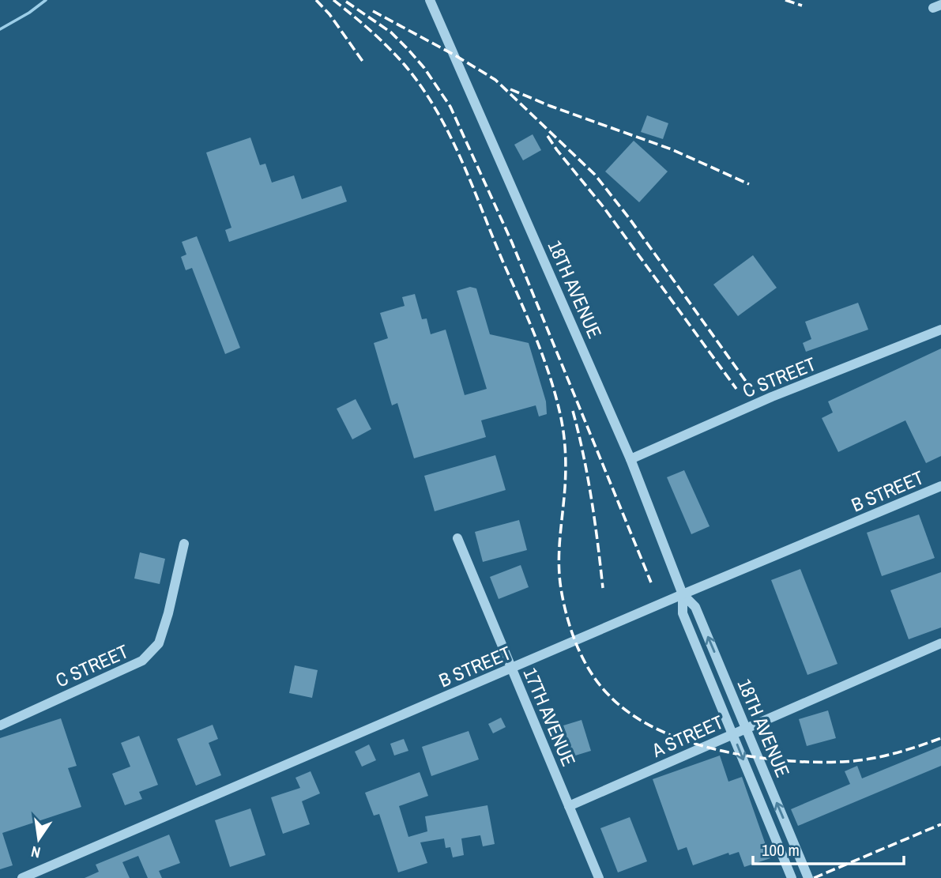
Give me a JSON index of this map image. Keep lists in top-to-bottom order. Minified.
{"streets":{"street":["18TH AVENUE","C STREET","B STREET","17TH AVENUE","A STREET"]},"crossings":[["18TH AVENUE","C STREET"],["18TH AVENUE","B STREET"],["B STREET","17TH AVENUE"],["17TH AVENUE","A STREET"]],"scale_bar":"100 m","north":"bottom"}
